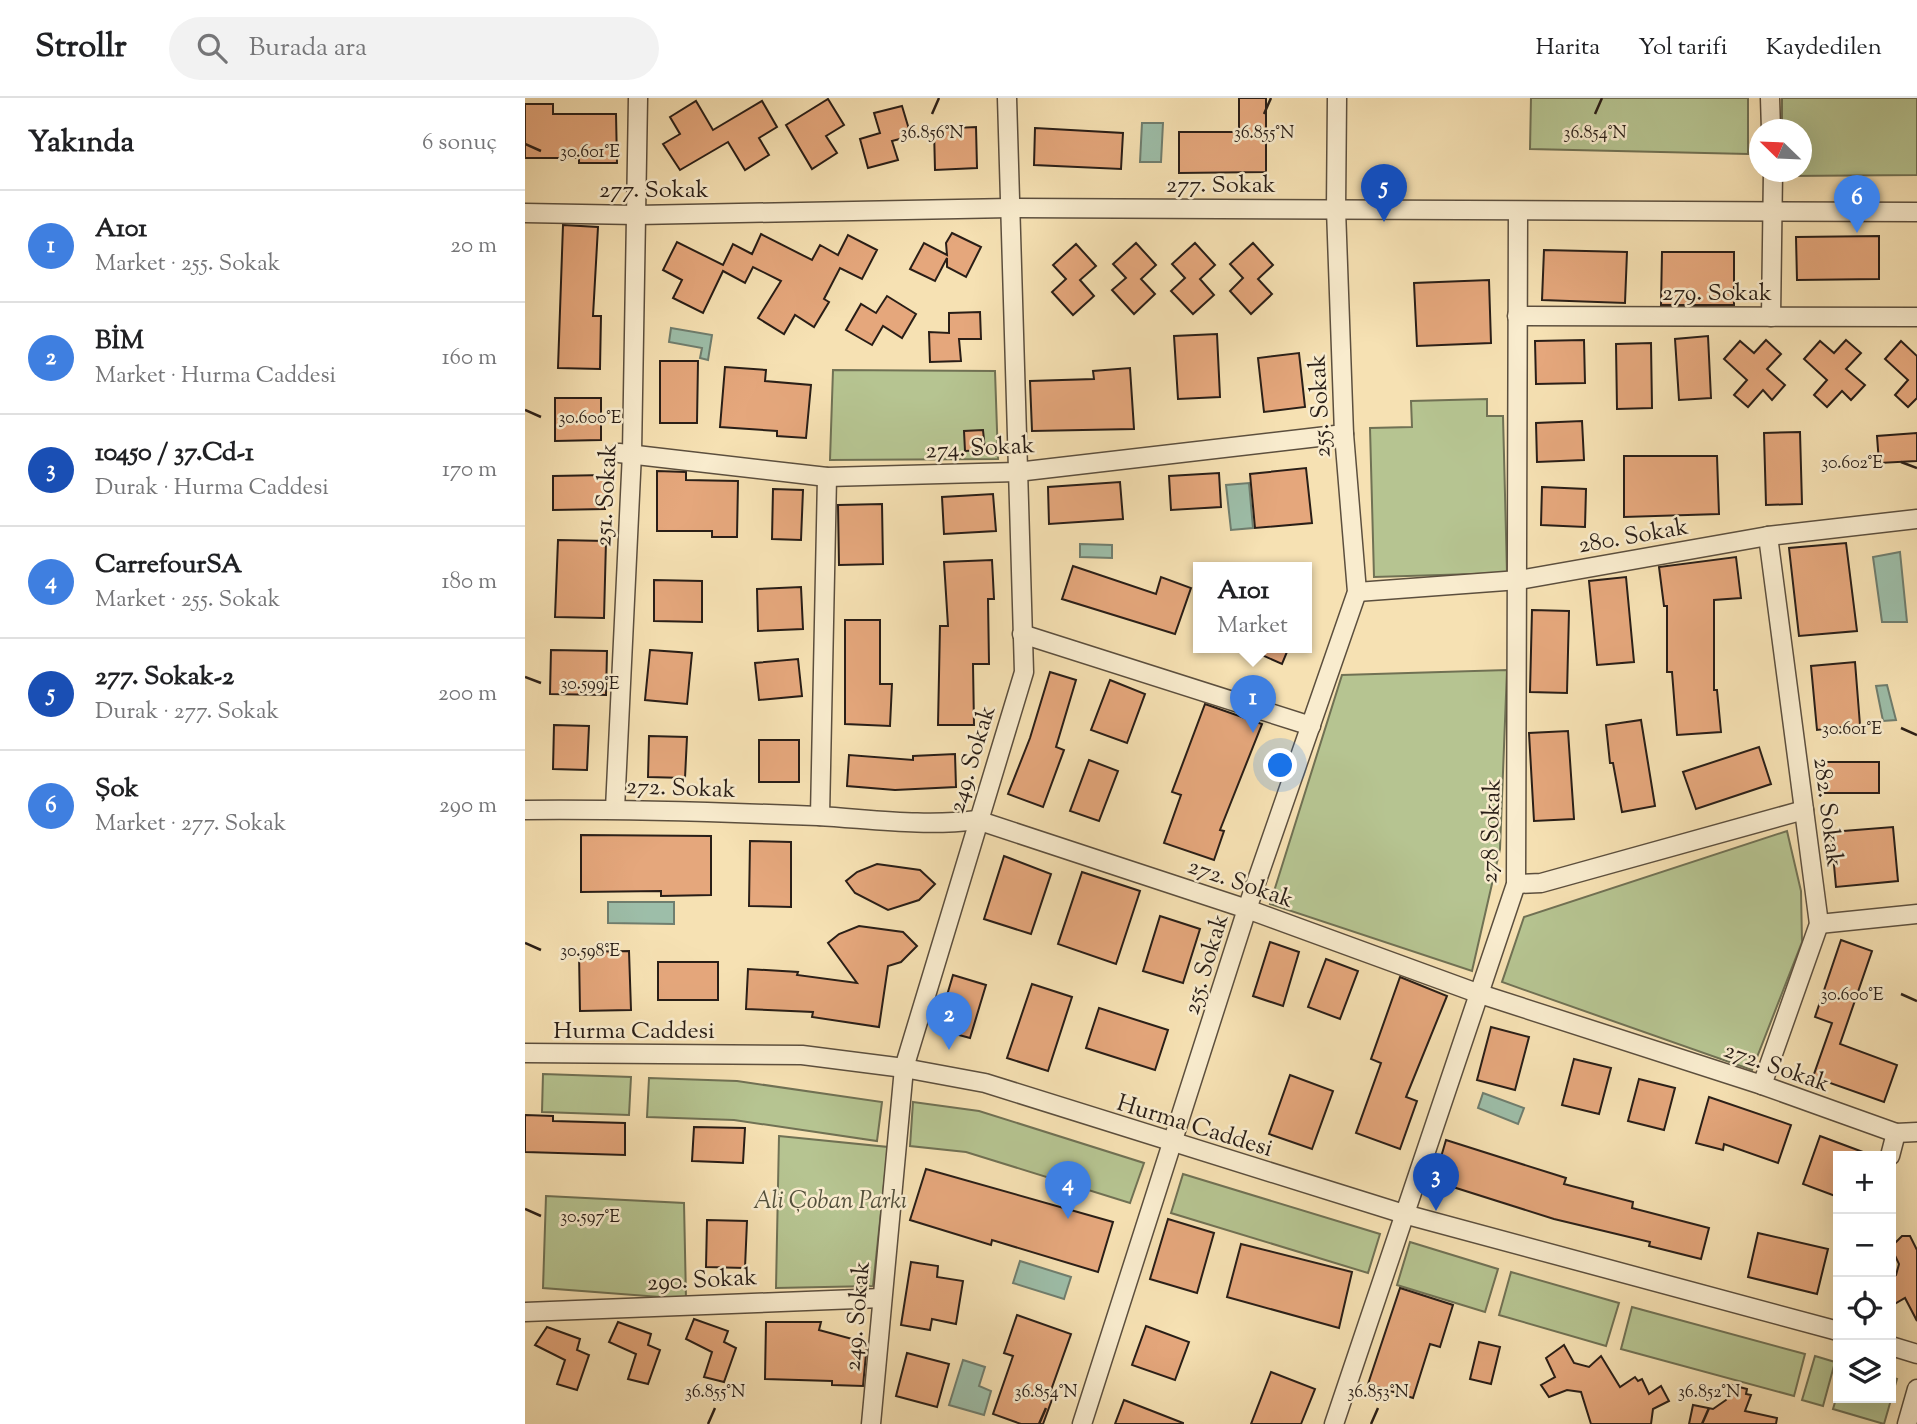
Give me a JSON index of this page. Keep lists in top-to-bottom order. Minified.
{"streets":{"street":["277. Sokak","279. Sokak","255. Sokak","274. Sokak","251. Sokak","280. Sokak","249. Sokak","272. Sokak","282. Sokak","278 Sokak","Hurma Caddesi","290. Sokak"]},"crossings":[["277. Sokak","255. Sokak"],["277. Sokak","251. Sokak"],["277. Sokak","249. Sokak"],["277. Sokak","278 Sokak"],["279. Sokak","278 Sokak"],["255. Sokak","274. Sokak"],["255. Sokak","280. Sokak"],["255. Sokak","272. Sokak"],["255. Sokak","Hurma Caddesi"],["274. Sokak","251. Sokak"],["274. Sokak","249. Sokak"],["251. Sokak","272. Sokak"],["280. Sokak","282. Sokak"],["280. Sokak","278 Sokak"],["249. Sokak","272. Sokak"],["249. Sokak","Hurma Caddesi"],["249. Sokak","290. Sokak"],["272. Sokak","282. Sokak"],["272. Sokak","278 Sokak"],["278 Sokak","Hurma Caddesi"]],"parks":["Ali Çoban Parkı"],"north":"top left","page":{"header":"Strollr","search":"Burada ara","nav":["Harita","Yol tarifi","Kaydedilen"],"heading":["Yakında","6 sonuç"],"pins":["5","6","1","2","3","4"],"list":[{"mark":"1","name":"A101","note":"Market · 255. Sokak","value":"20 m"},{"mark":"2","name":"BİM","note":"Market · Hurma Caddesi","value":"160 m"},{"mark":"3","name":"10450 / 37.Cd-1","note":"Durak · Hurma Caddesi","value":"170 m"},{"mark":"4","name":"CarrefourSA","note":"Market · 255. Sokak","value":"180 m"},{"mark":"5","name":"277. Sokak-2","note":"Durak · 277. Sokak","value":"200 m"},{"mark":"6","name":"Şok","note":"Market · 277. Sokak","value":"290 m"}],"popup":["A101","Market"],"map_buttons":["+","−"]},"coordinates":["36.856°N","36.855°N","36.854°N","30.601°E","30.600°E","30.602°E","30.599°E","30.598°E","30.597°E","36.853°N","36.852°N"]}
